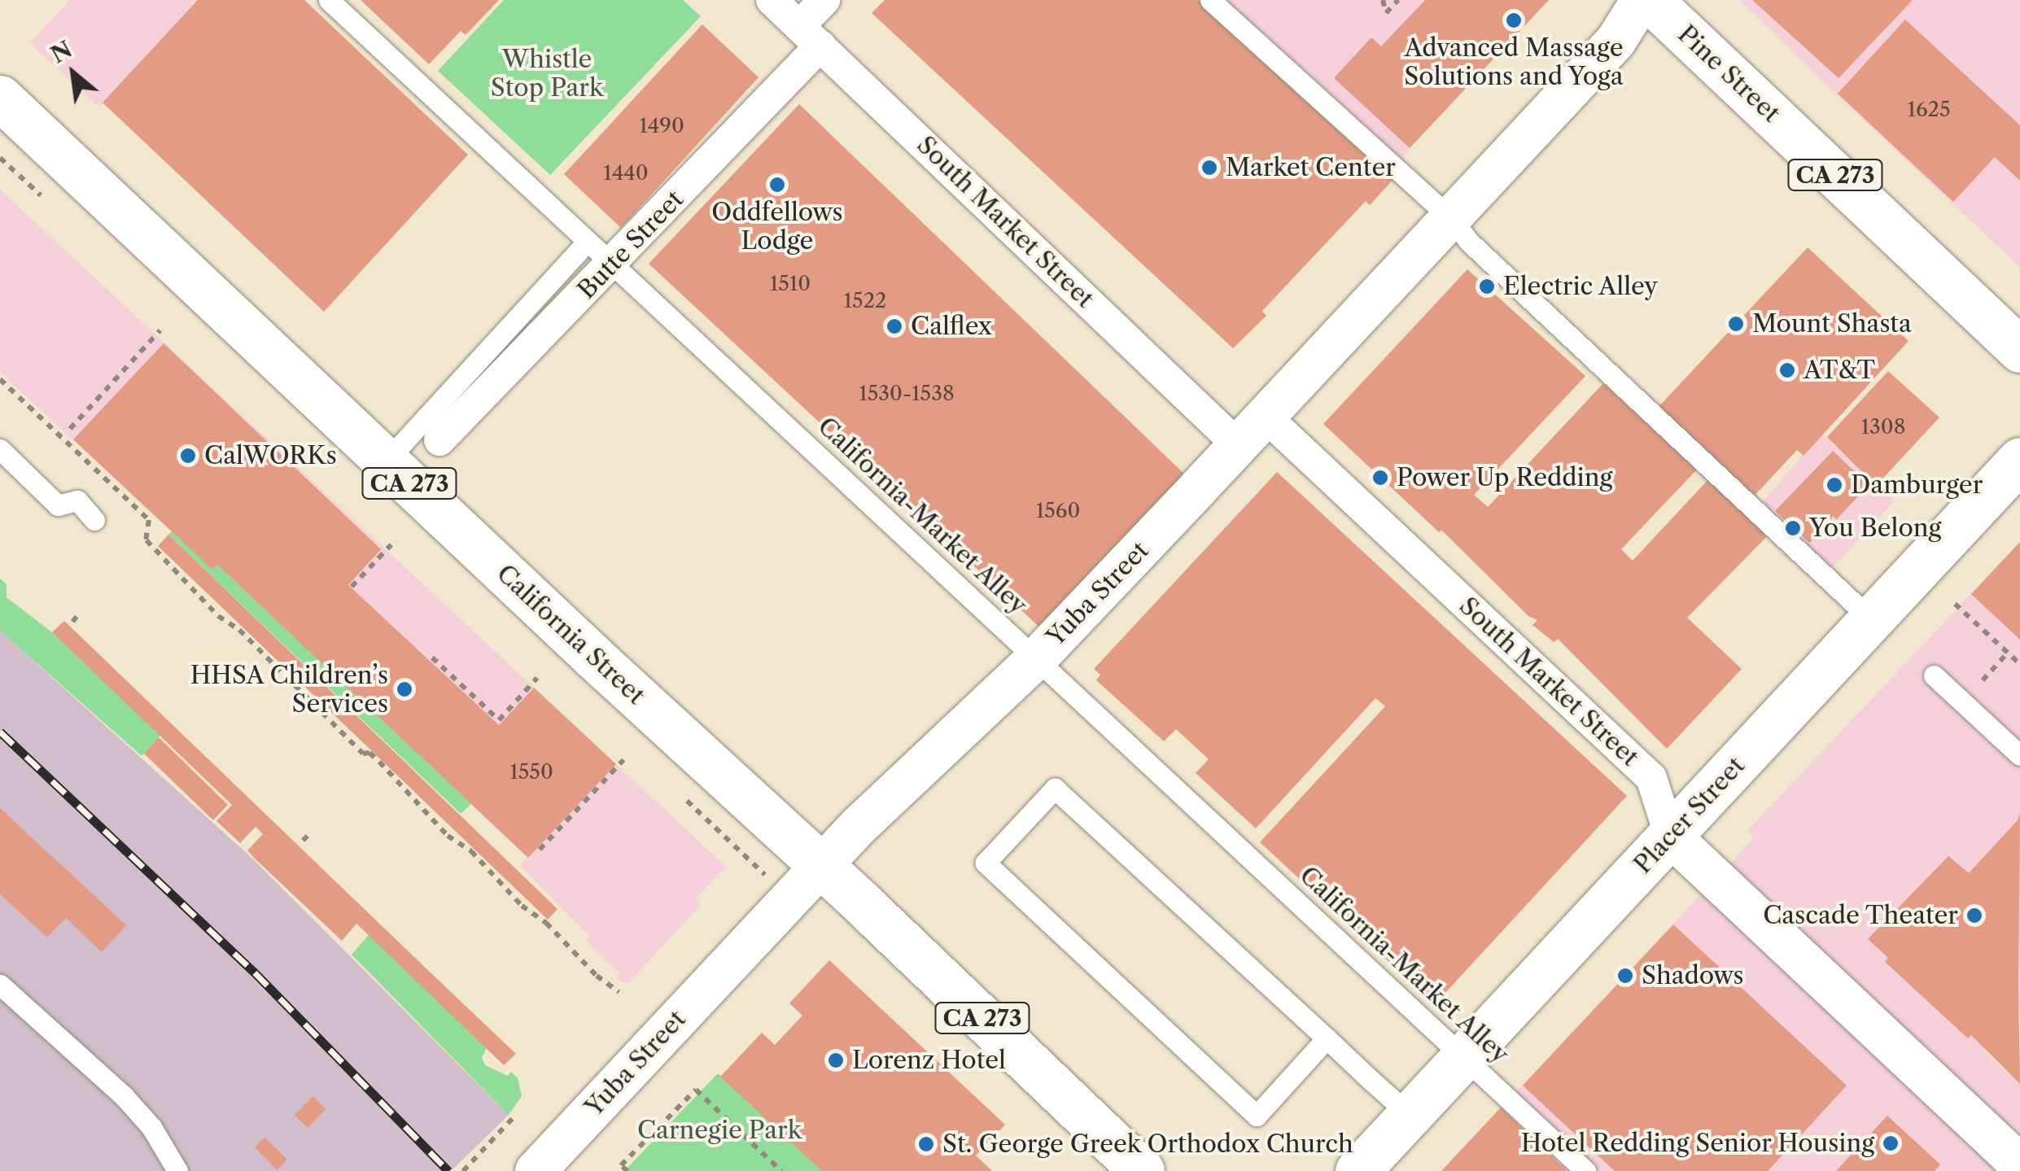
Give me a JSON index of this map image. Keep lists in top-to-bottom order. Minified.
{"streets":{"main road":["Pine Street","CA 273","California Street","Placer Street"],"street":["South Market Street","Butte Street","Yuba Street"],"lane":["California-Market Alley"]},"crossings":[["South Market Street","Butte Street"],["South Market Street","Yuba Street"],["South Market Street","Placer Street"],["Butte Street","California-Market Alley"],["California-Market Alley","Yuba Street"],["California-Market Alley","Placer Street"],["Yuba Street","California Street"]],"parks":["Whistle Stop Park","Carnegie Park"],"places":["Advanced Massage Solutions and Yoga","Market Center","Oddfellows Lodge","Electric Alley","Mount Shasta","Calflex","AT&T","CalWORKs","Power Up Redding","Damburger","You Belong","HHSA Children’s Services","Cascade Theater","Shadows","Lorenz Hotel","Hotel Redding Senior Housing","St. George Greek Orthodox Church"],"house_numbers":["1625","1490","1440","1510","1522","1530-1538","1308","1560","1550"],"north":"top left"}
